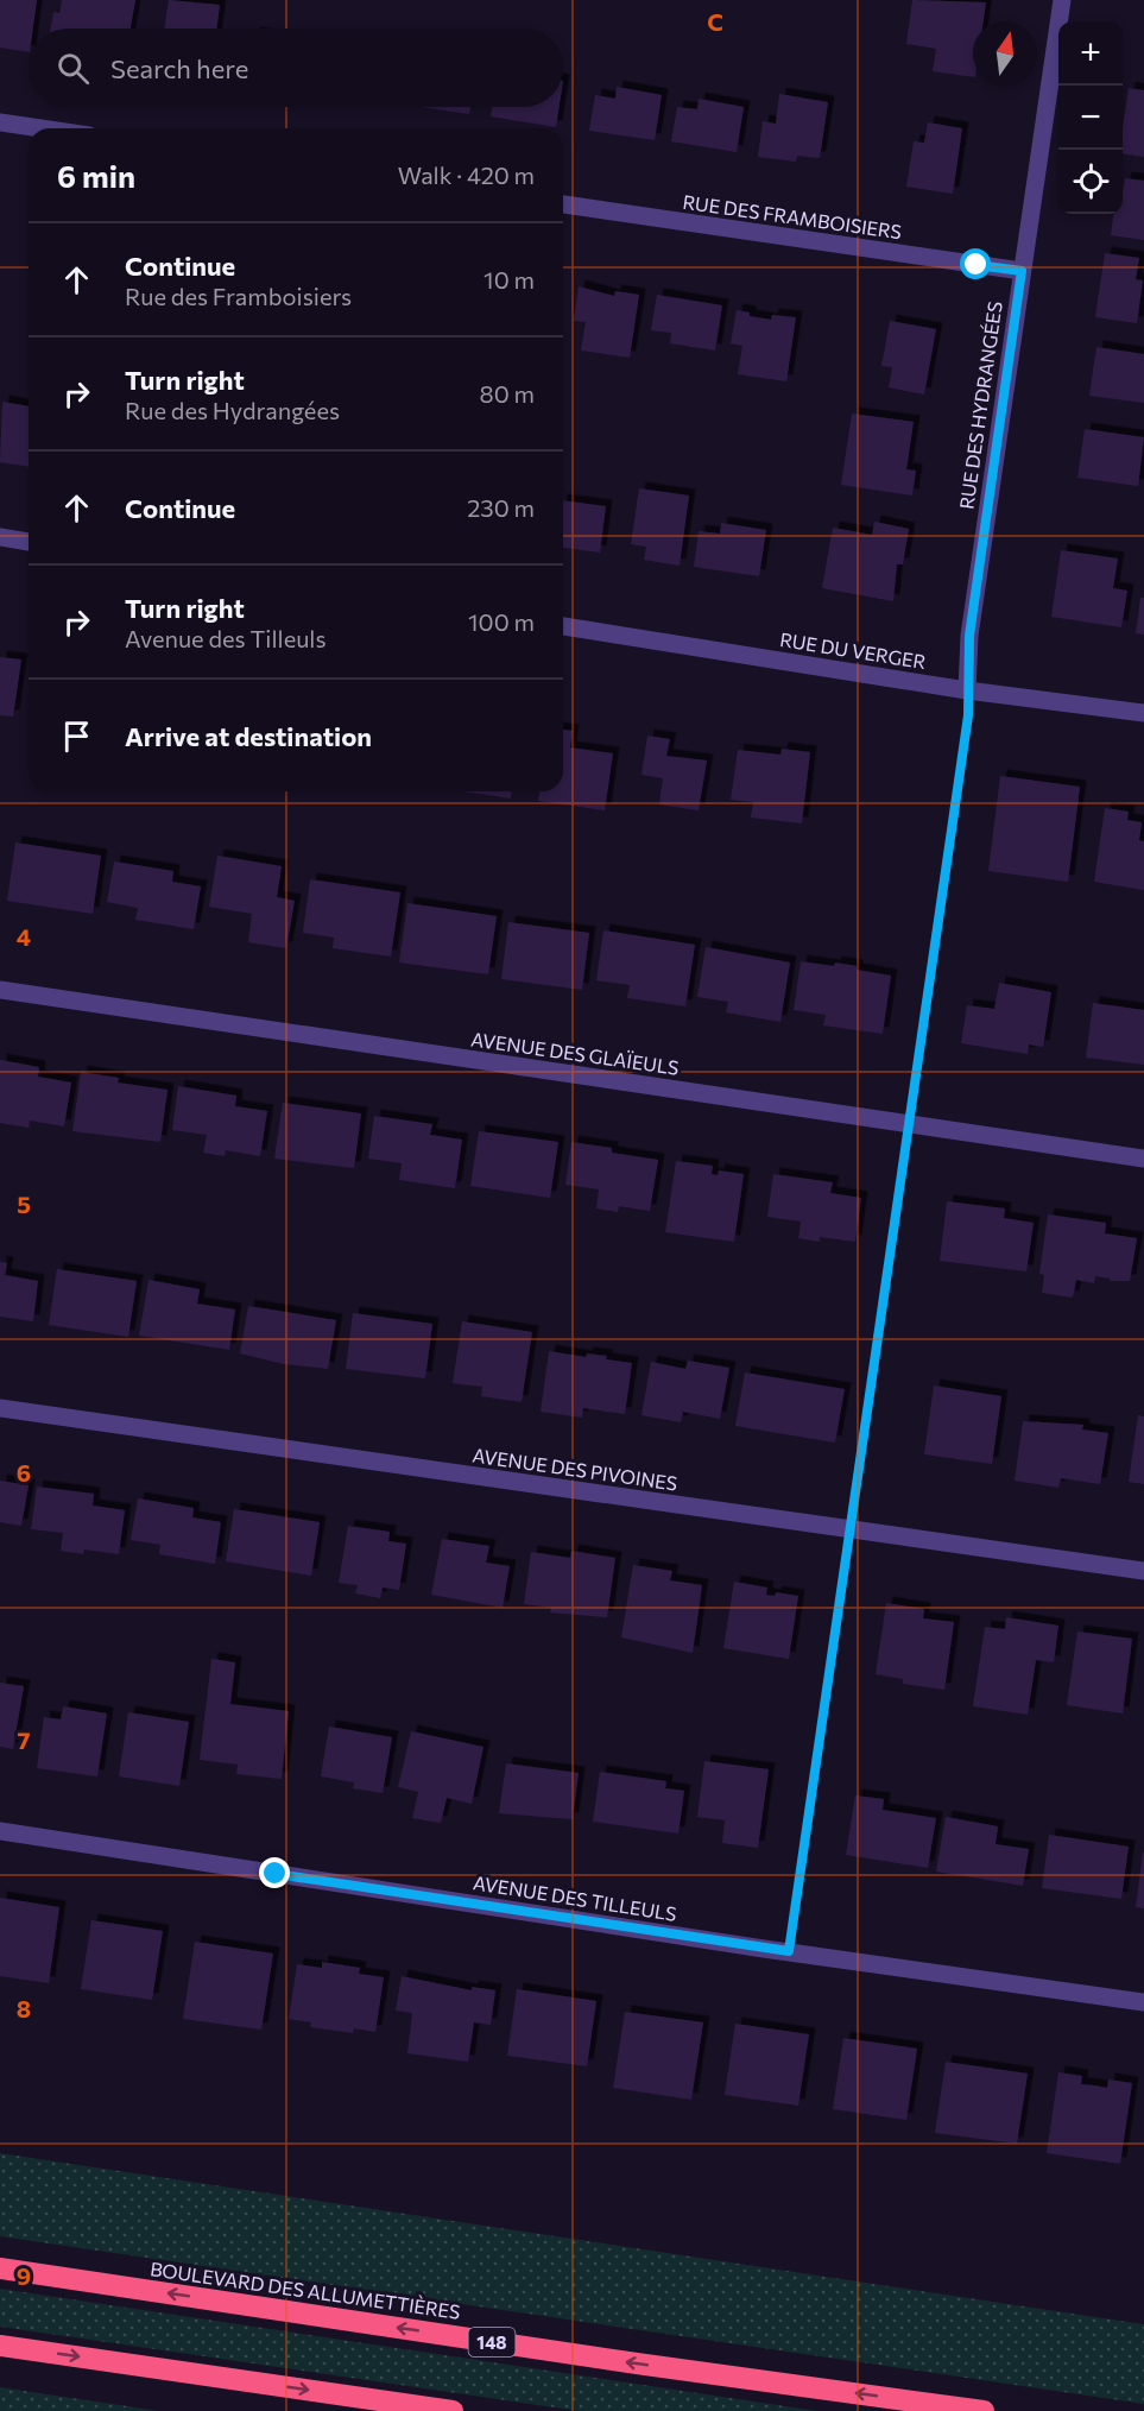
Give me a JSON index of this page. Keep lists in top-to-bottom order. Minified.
{"streets":{"highway":["BOULEVARD DES ALLUMETTIÈRES","148"],"street":["RUE DES FRAMBOISIERS","RUE DES HYDRANGÉES","RUE DU VERGER","AVENUE DES GLAÏEULS","AVENUE DES PIVOINES","AVENUE DES TILLEULS"]},"crossings":[["RUE DES FRAMBOISIERS","RUE DES HYDRANGÉES"],["RUE DES HYDRANGÉES","RUE DU VERGER"]],"north":"top","page":{"map_buttons":["+","−"],"search":"Search here","heading":["6 min","Walk · 420 m"],"list":[["Continue","Rue des Framboisiers","10 m"],["Turn right","Rue des Hydrangées","80 m"],["Continue","230 m"],["Turn right","Avenue des Tilleuls","100 m"],"Arrive at destination"]},"grid":{"columns":["C"],"rows":["4","5","6","7","8","9"]}}
